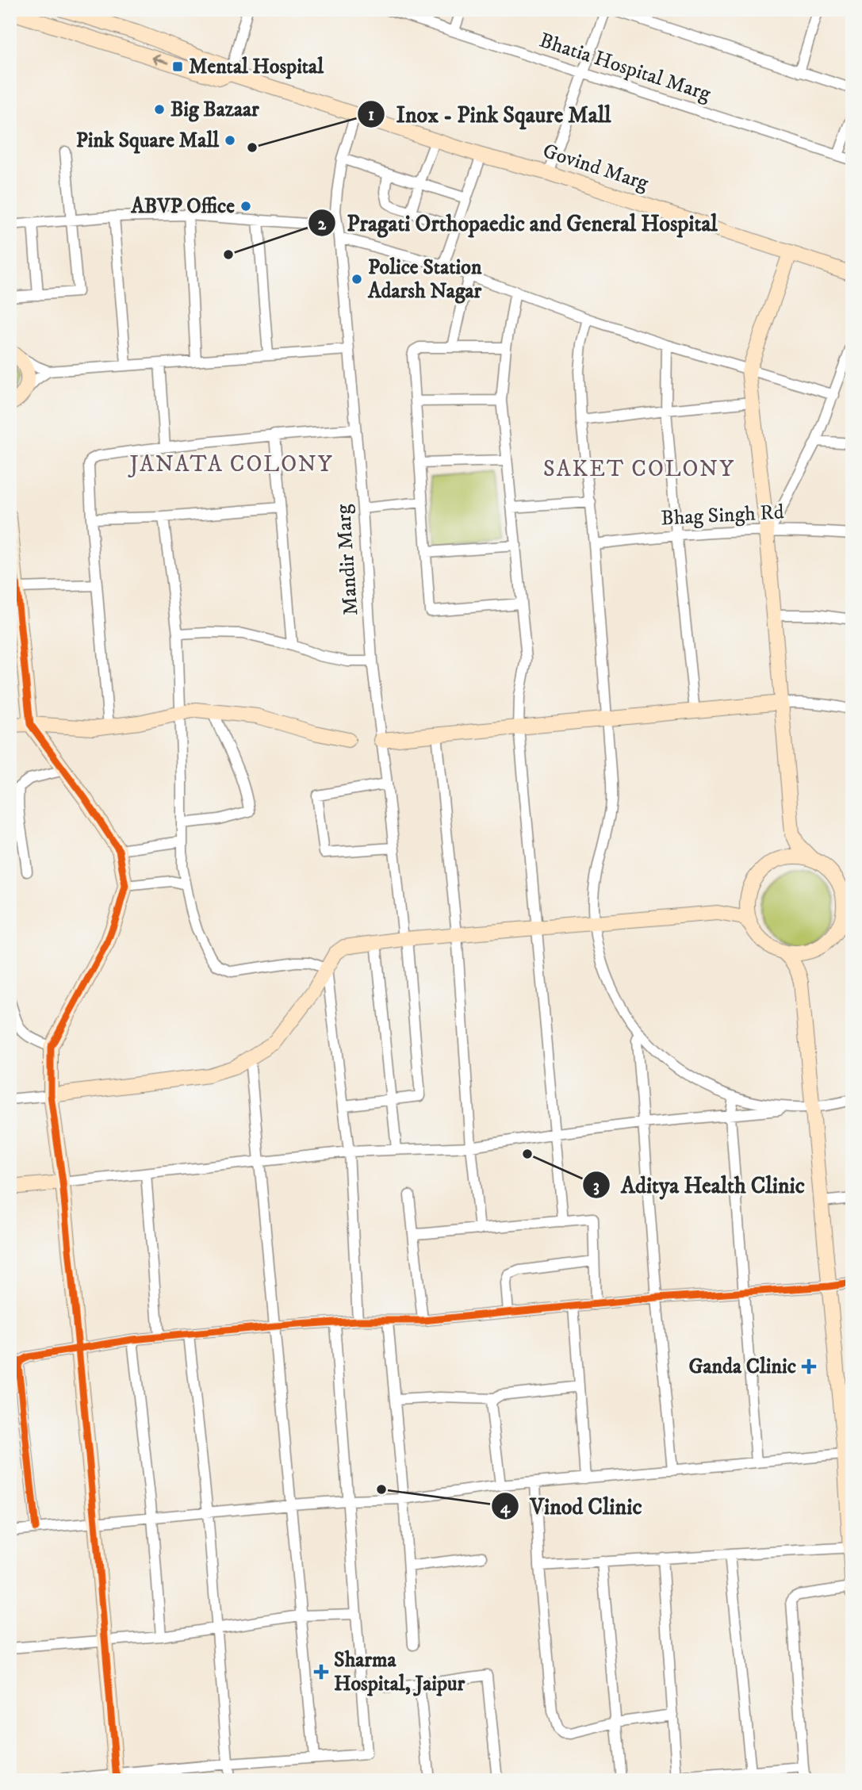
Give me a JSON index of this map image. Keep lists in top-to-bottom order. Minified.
{"streets":{"street":["Bhatia Hospital Marg","Govind Marg","Bhag Singh Rd","Mandir Marg"]},"crossings":[["Govind Marg","Mandir Marg"]],"districts":["JANATA COLONY","SAKET COLONY"],"places":{"transit":["Mental Hospital"],"other":["Big Bazaar","Pink Square Mall","Inox - Pink Sqaure Mall","ABVP Office","Pragati Orthopaedic and General Hospital","Police Station Adarsh Nagar","Aditya Health Clinic","Vinod Clinic"],"health":["Ganda Clinic","Sharma Hospital, Jaipur"]}}
